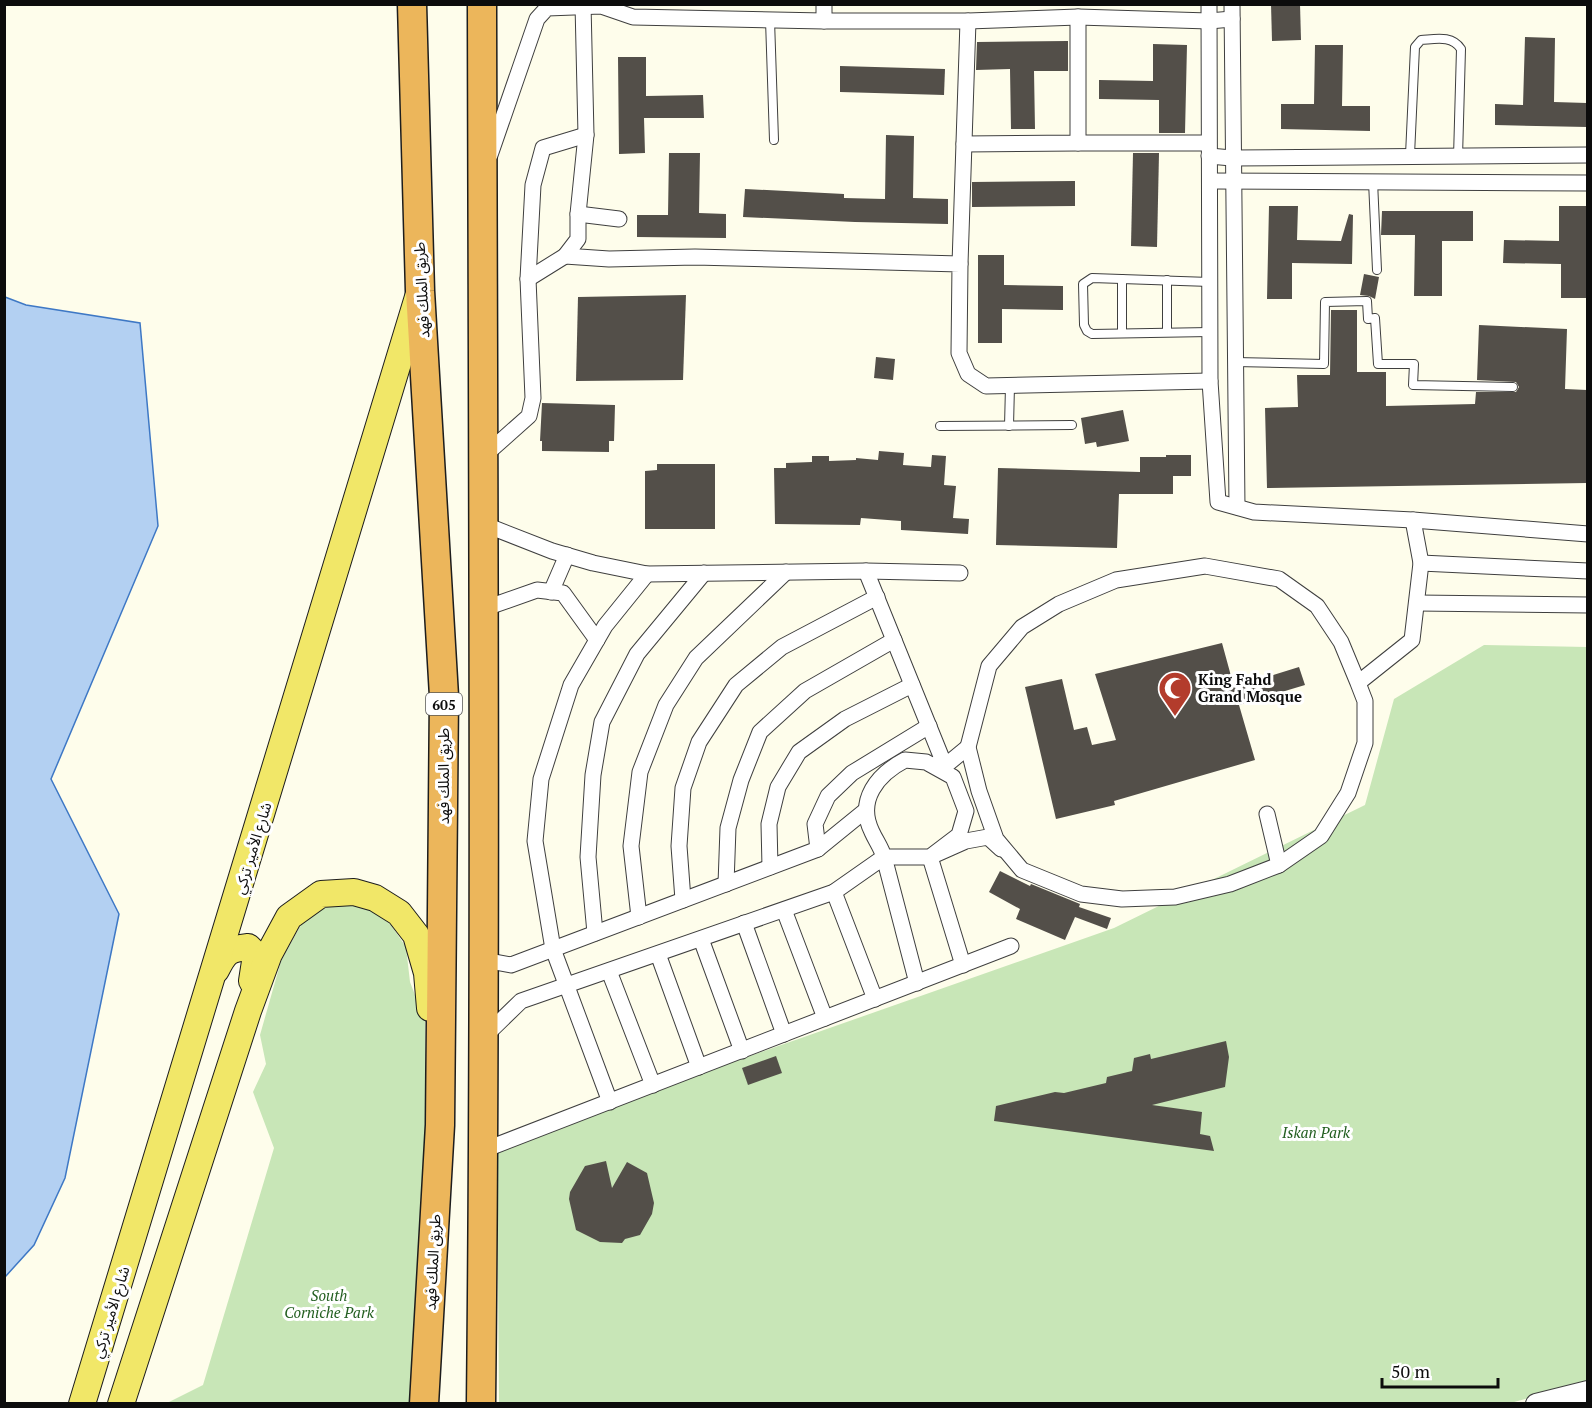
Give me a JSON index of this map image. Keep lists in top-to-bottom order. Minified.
{"streets":{"highway":["طريق الملك فهد","605"],"main road":["شارع الأمير تركي"]},"crossings":[["طريق الملك فهد","شارع الأمير تركي"]],"parks":["Iskan Park","South Corniche Park"],"places":{"mosque":["King Fahd Grand Mosque"]},"scale_bar":"50 m"}
